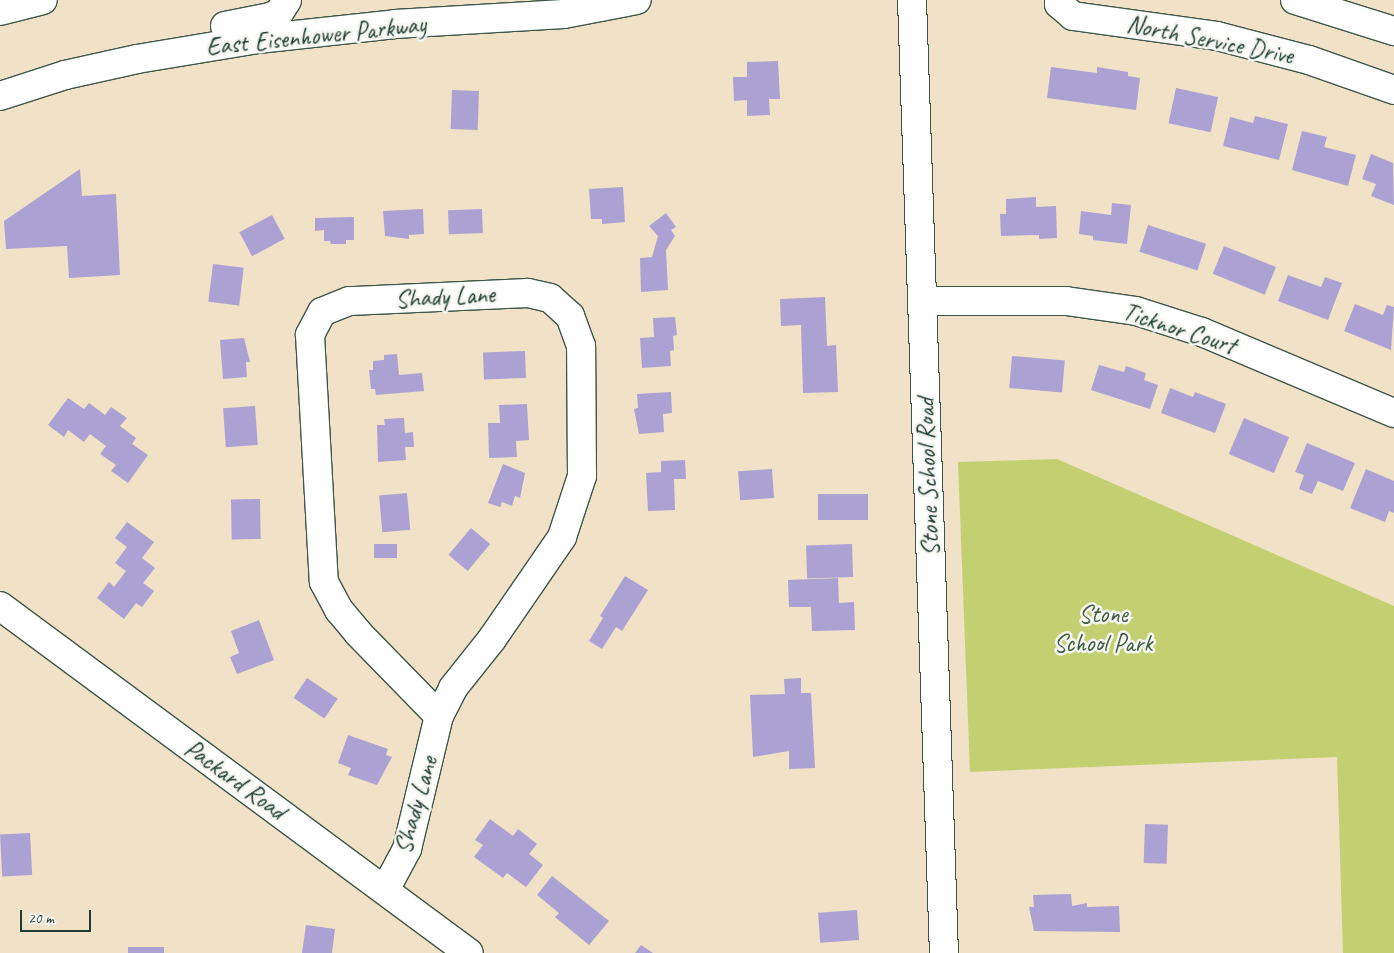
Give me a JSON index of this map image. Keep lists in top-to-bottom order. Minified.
{"streets":{"main road":["East Eisenhower Parkway","North Service Drive","Shady Lane","Ticknor Court","Stone School Road","Packard Road"]},"crossings":[["Shady Lane","Packard Road"],["Ticknor Court","Stone School Road"]],"parks":["Stone School Park"],"scale_bar":"20 m"}
